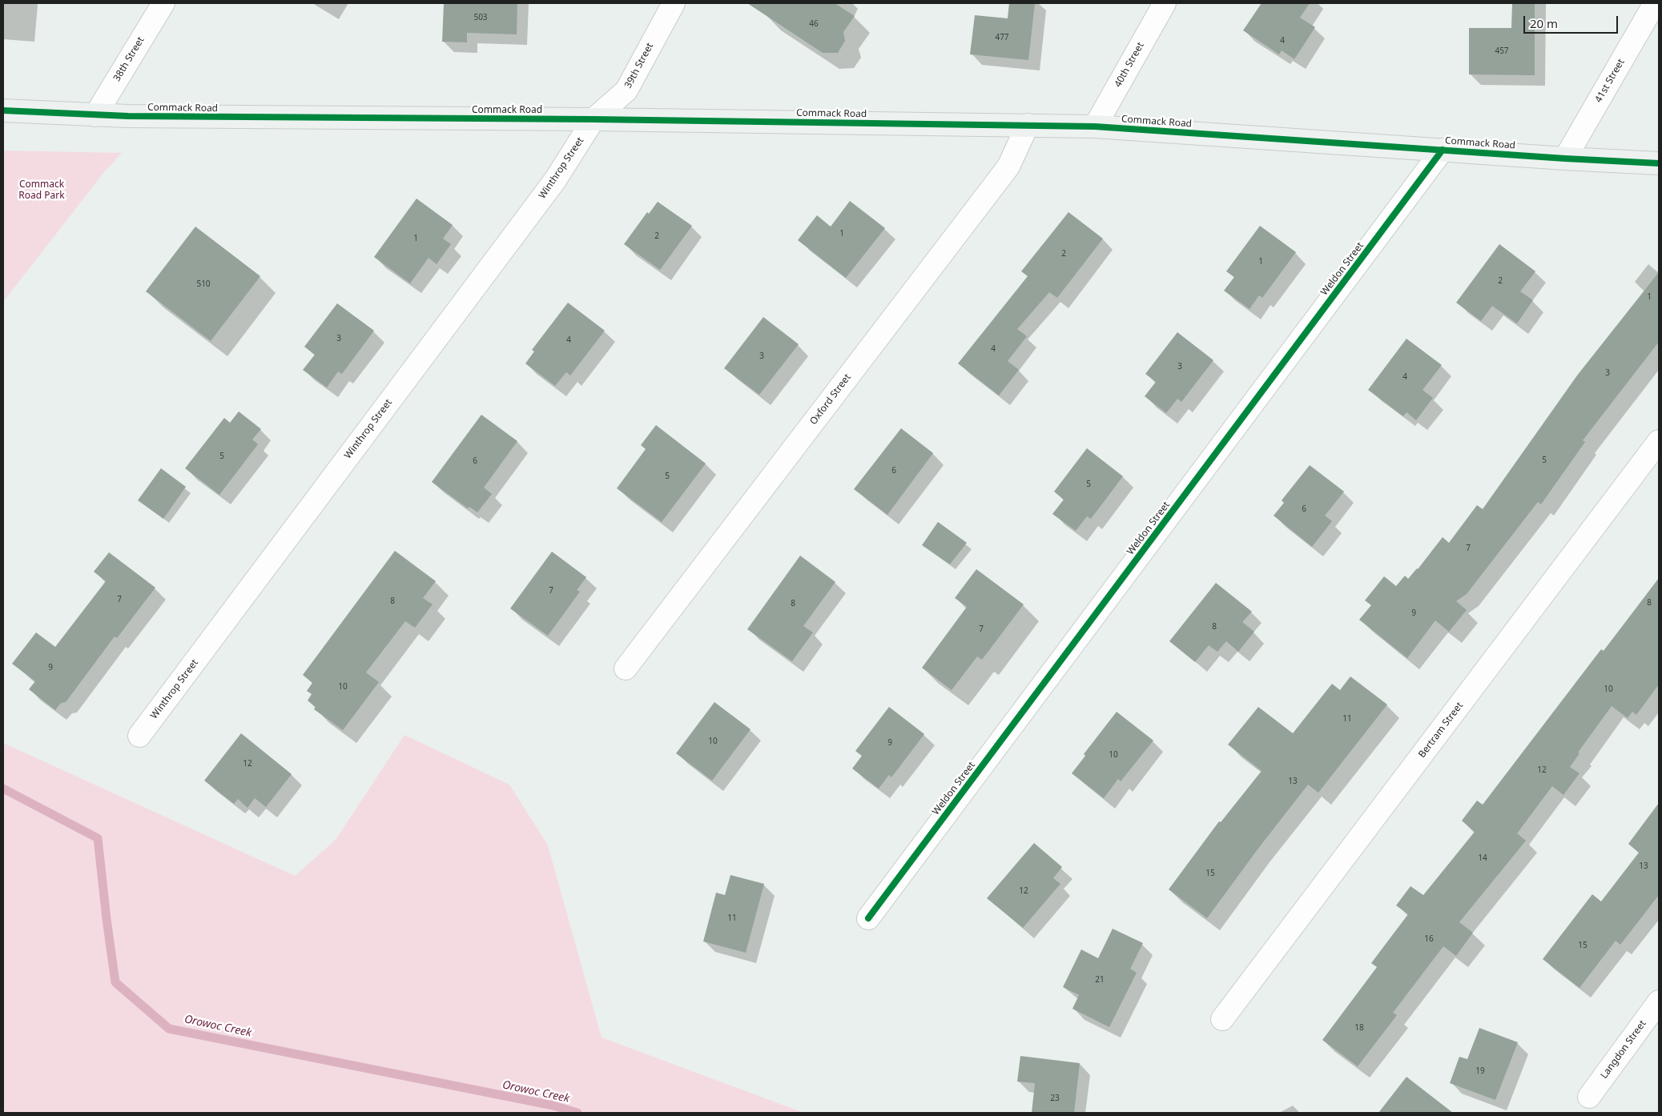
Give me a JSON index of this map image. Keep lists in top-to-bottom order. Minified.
{"streets":{"street":["38th Street","40th Street","39th Street","41st Street","Commack Road","Winthrop Street","Weldon Street","Oxford Street","Bertram Street","Langdon Street"]},"crossings":[["38th Street","Commack Road"],["40th Street","Commack Road"],["39th Street","Commack Road"],["39th Street","Winthrop Street"],["41st Street","Commack Road"],["Commack Road","Winthrop Street"],["Commack Road","Weldon Street"],["Commack Road","Oxford Street"]],"water":["Orowoc Creek"],"parks":["Commack Road Park"],"house_numbers":["503","46","477","4","457","1","2","1","2","1","2","510","1","3","4","4","3","3","3","4","5","5","6","6","5","5","6","7","7","7","8","8","8","9","8","7","9","10","10","11","10","9","10","12","12","13","14","13","15","12","11","16","15","21","18","19","23"],"scale_bar":"20 m"}
